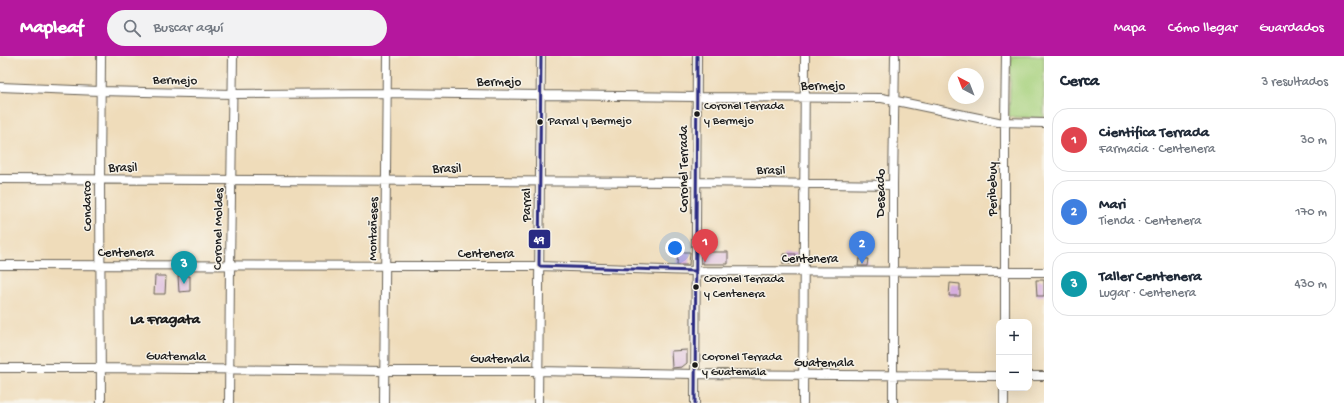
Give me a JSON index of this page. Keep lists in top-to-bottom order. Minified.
{"streets":{"street":["Bermejo","Brasil","Coronel Terrada","Peribebuy","Deseado","Parral","Condarco","Coronel Moldes","Montañeses","Centenera","Guatemala"]},"crossings":[["Bermejo","Coronel Terrada"],["Bermejo","Peribebuy"],["Bermejo","Deseado"],["Bermejo","Parral"],["Bermejo","Condarco"],["Bermejo","Coronel Moldes"],["Bermejo","Montañeses"],["Brasil","Coronel Terrada"],["Brasil","Deseado"],["Brasil","Parral"],["Brasil","Condarco"],["Brasil","Coronel Moldes"],["Brasil","Montañeses"],["Coronel Terrada","Centenera"],["Coronel Terrada","Guatemala"],["Peribebuy","Centenera"],["Deseado","Centenera"],["Deseado","Guatemala"],["Parral","Centenera"],["Parral","Guatemala"],["Condarco","Centenera"],["Condarco","Guatemala"],["Coronel Moldes","Centenera"],["Coronel Moldes","Guatemala"],["Montañeses","Centenera"],["Montañeses","Guatemala"]],"districts":["La Fragata"],"places":["Coronel Terrada y Bermejo","Parral y Bermejo","Coronel Terrada y Centenera","Coronel Terrada y Guatemala"],"lines":["transit line 49"],"north":"top left","page":{"header":"Mapleaf","search":"Buscar aquí","nav":["Mapa","Cómo llegar","Guardados"],"heading":["Cerca","3 resultados"],"list":[{"mark":"1","name":"Cientifica Terrada","note":"Farmacia · Centenera","value":"30 m"},{"mark":"2","name":"Mari","note":"Tienda · Centenera","value":"170 m"},{"mark":"3","name":"Taller Centenera","note":"Lugar · Centenera","value":"430 m"}],"pins":["1","2","3"],"map_buttons":["+","−"]}}
